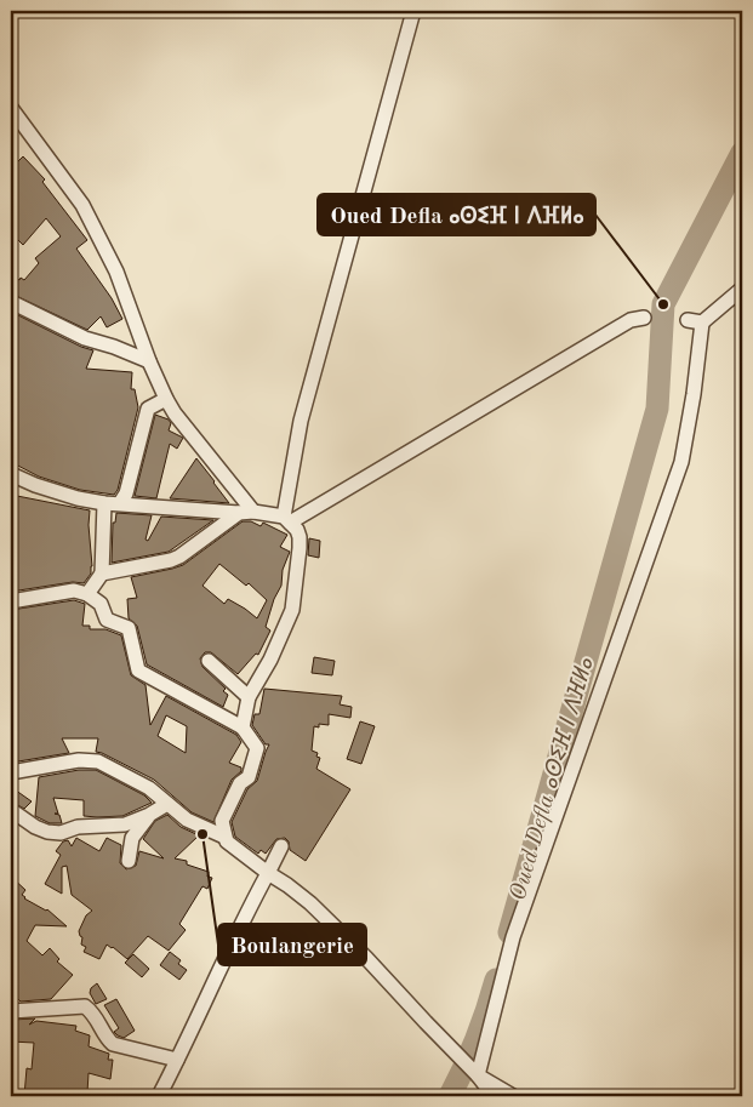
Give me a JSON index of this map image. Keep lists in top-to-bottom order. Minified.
{"water":["Oued Defla ⴰⵙⵉⴼ ⵏ ⴷⴼⵍⴰ"],"places":["Oued Defla ⴰⵙⵉⴼ ⵏ ⴷⴼⵍⴰ","Boulangerie"]}
